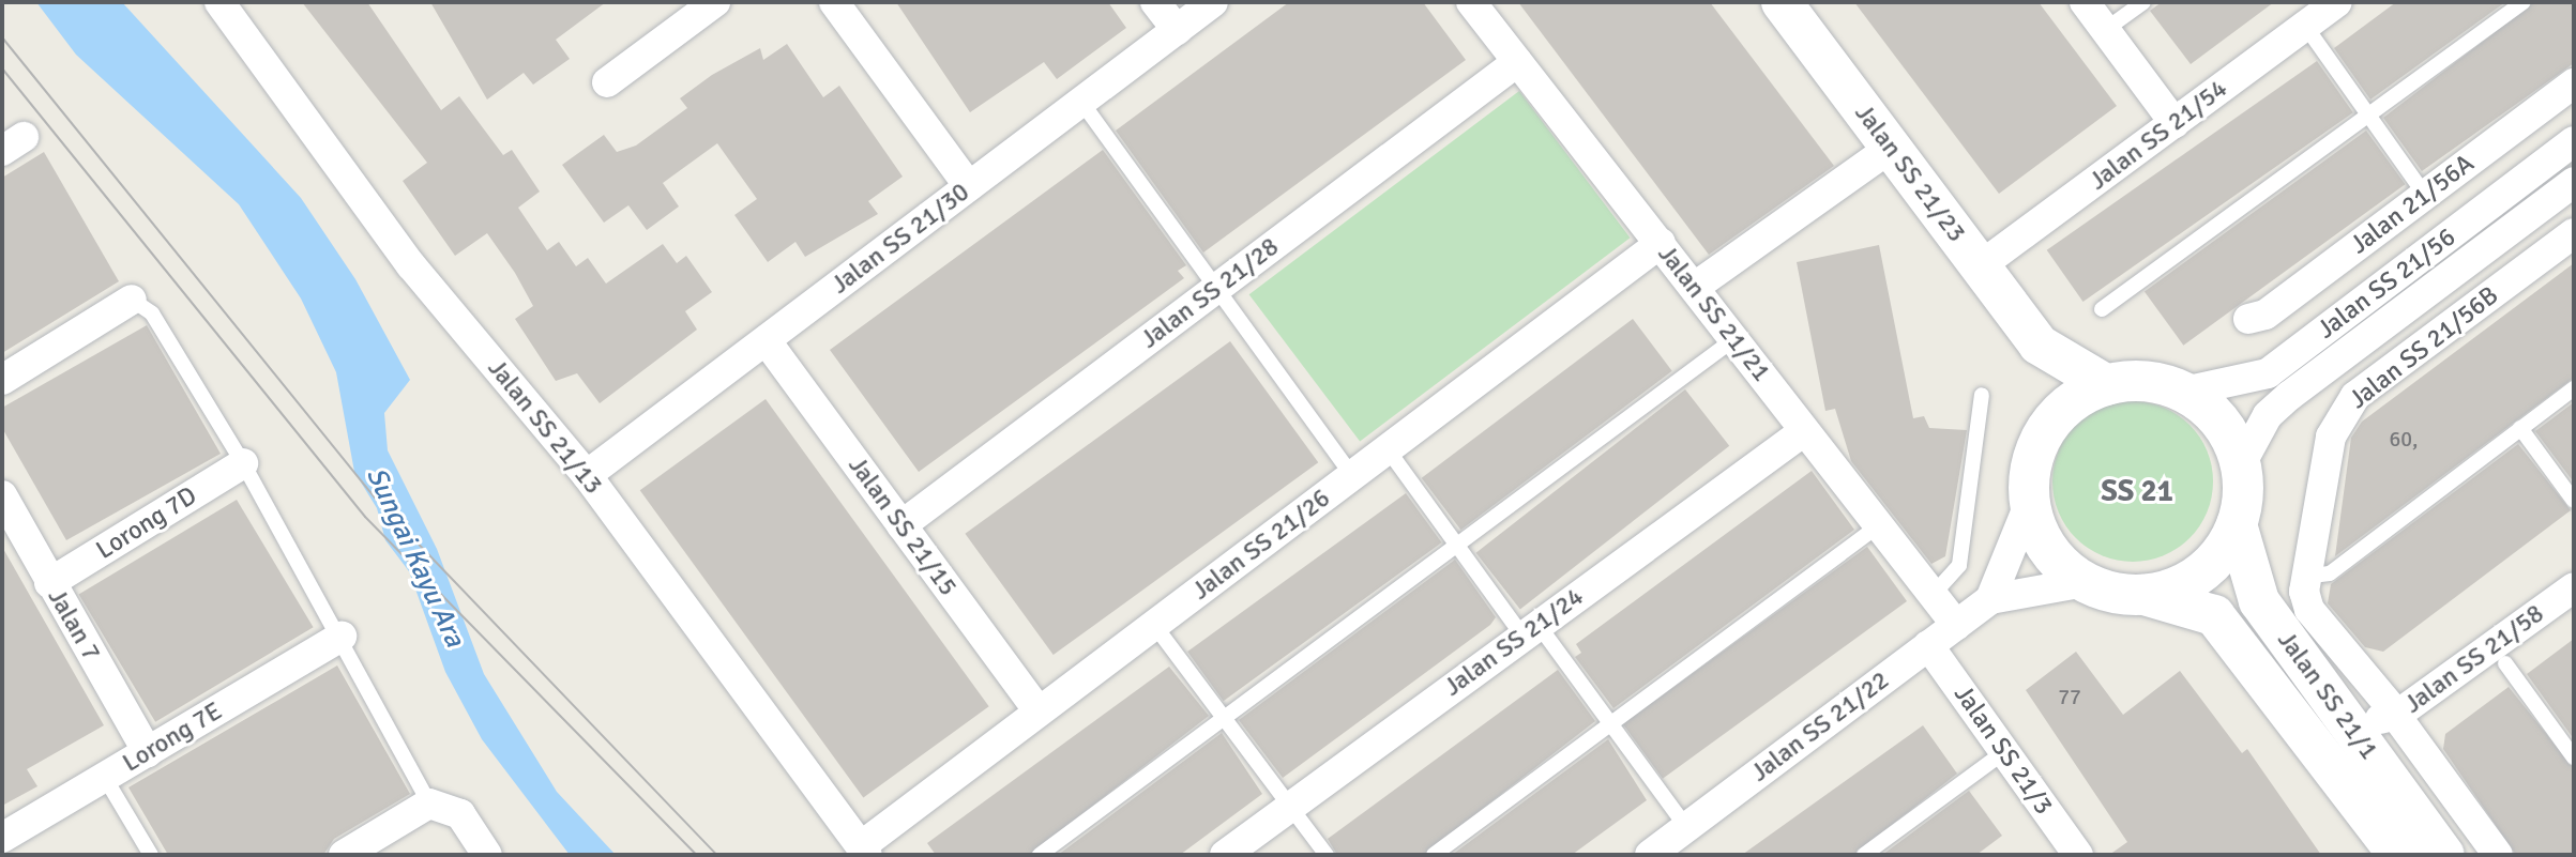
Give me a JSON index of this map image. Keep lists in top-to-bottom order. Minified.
{"streets":{"street":["Jalan SS 21/54","Jalan SS 21/23","Jalan 21/56A","Jalan SS 21/30","Jalan SS 21/56","Jalan SS 21/28","Jalan SS 21/21","Jalan SS 21/56B","Jalan SS 21/13","Lorong 7D","Jalan SS 21/15","Jalan SS 21/26","Jalan 7","Jalan SS 21/24","Jalan SS 21/58","Jalan SS 21/1","Jalan SS 21/22","Lorong 7E","Jalan SS 21/3"]},"crossings":[["Jalan SS 21/54","Jalan SS 21/23"],["Jalan SS 21/23","Jalan SS 21/56"],["Jalan SS 21/23","Jalan SS 21/1"],["Jalan SS 21/23","Jalan SS 21/22"],["Jalan SS 21/30","Jalan SS 21/13"],["Jalan SS 21/30","Jalan SS 21/15"],["Jalan SS 21/56","Jalan SS 21/1"],["Jalan SS 21/56","Jalan SS 21/22"],["Jalan SS 21/28","Jalan SS 21/21"],["Jalan SS 21/28","Jalan SS 21/15"],["Jalan SS 21/21","Jalan SS 21/26"],["Jalan SS 21/21","Jalan SS 21/24"],["Jalan SS 21/21","Jalan SS 21/22"],["Jalan SS 21/13","Jalan SS 21/26"],["Lorong 7D","Jalan 7"],["Jalan SS 21/15","Jalan SS 21/26"],["Jalan 7","Lorong 7E"],["Jalan SS 21/58","Jalan SS 21/1"],["Jalan SS 21/1","Jalan SS 21/22"],["Jalan SS 21/22","Jalan SS 21/3"]],"districts":["SS 21"],"water":["Sungai Kayu Ara"],"house_numbers":["60,","77"]}
